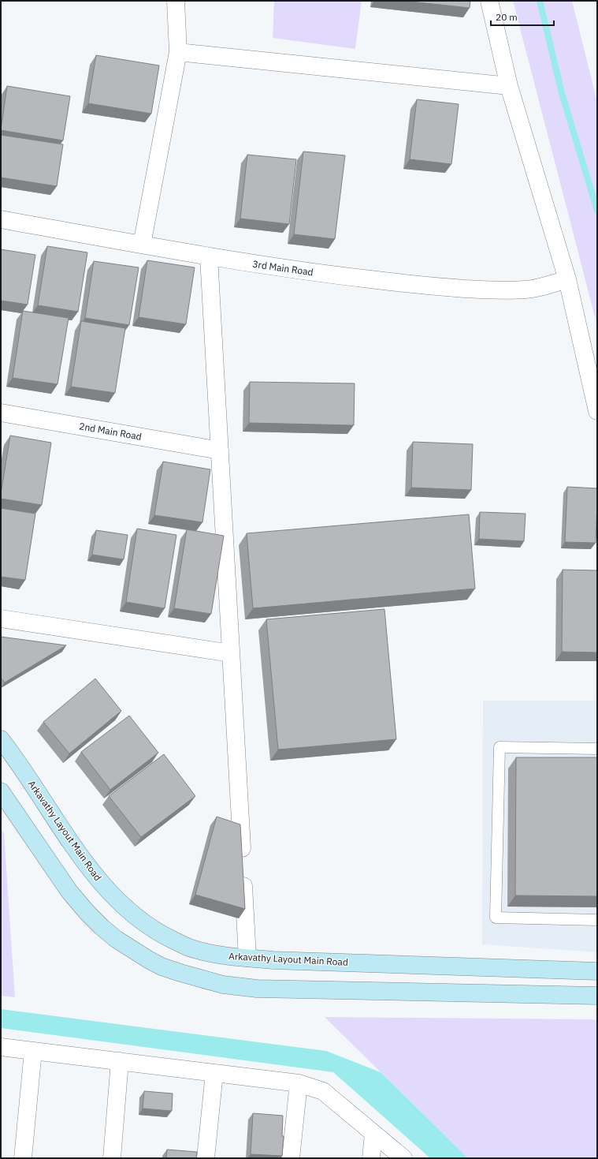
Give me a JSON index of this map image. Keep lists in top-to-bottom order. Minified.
{"streets":{"main road":["Arkavathy Layout Main Road"],"street":["3rd Main Road","2nd Main Road"]},"scale_bar":"20 m"}
